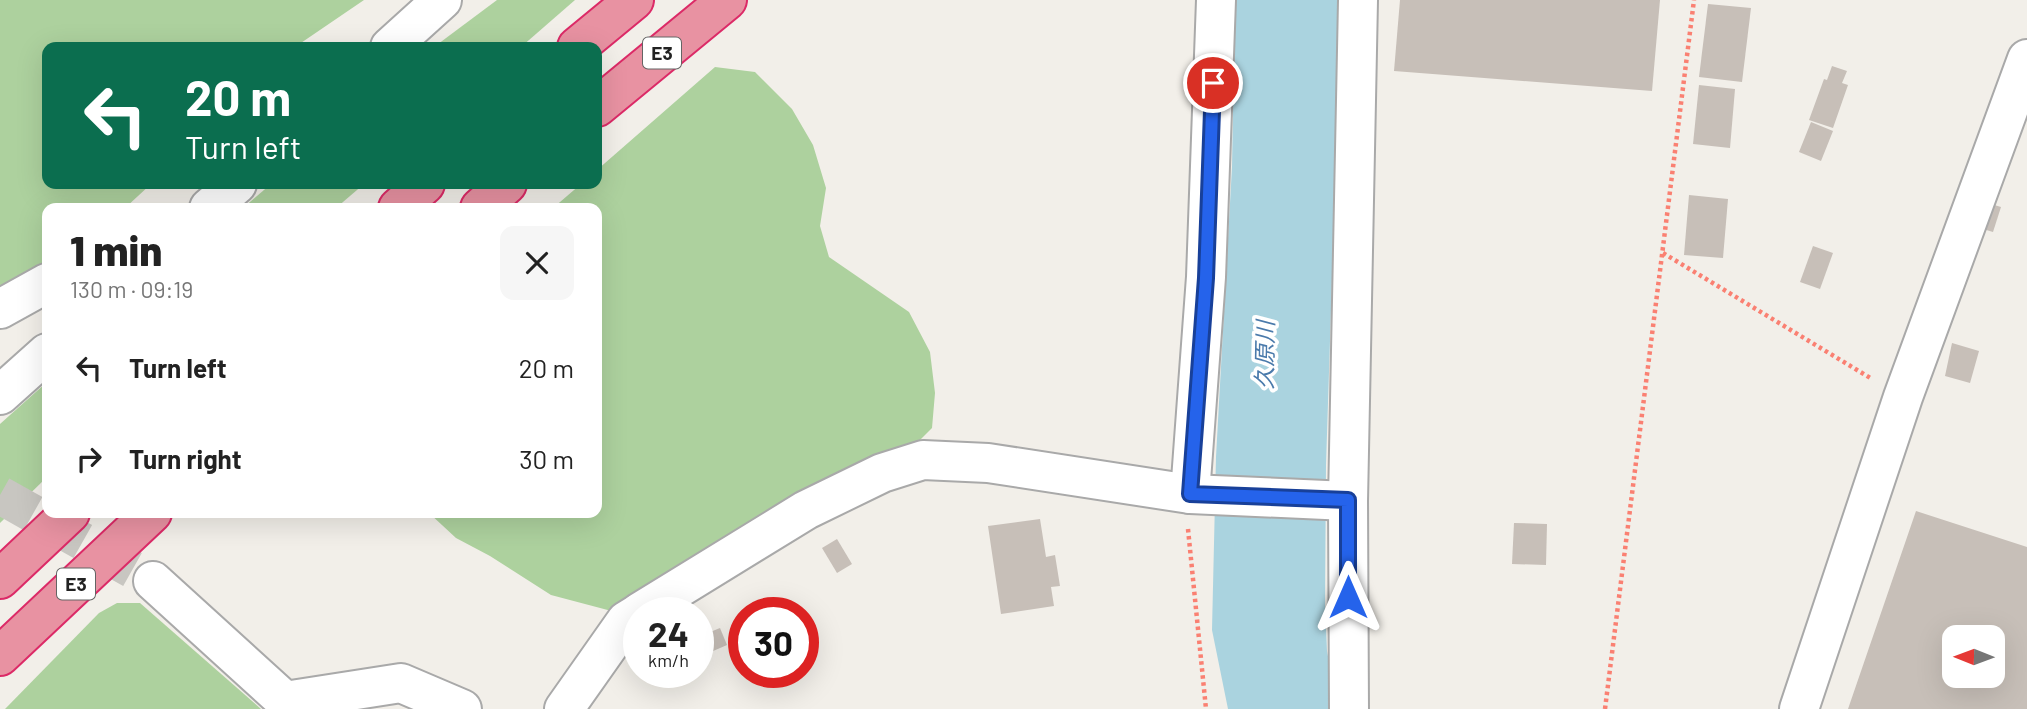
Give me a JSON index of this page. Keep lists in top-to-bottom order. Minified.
{"streets":{"highway":["E3"]},"water":["久原川"],"north":"left","page":{"turn":["20 m","Turn left"],"heading":["1 min","130 m · 09:19"],"list":[{"name":"Turn left","value":"20 m"},{"name":"Turn right","value":"30 m"}],"speed":"24 km/h","limit":"30"}}
